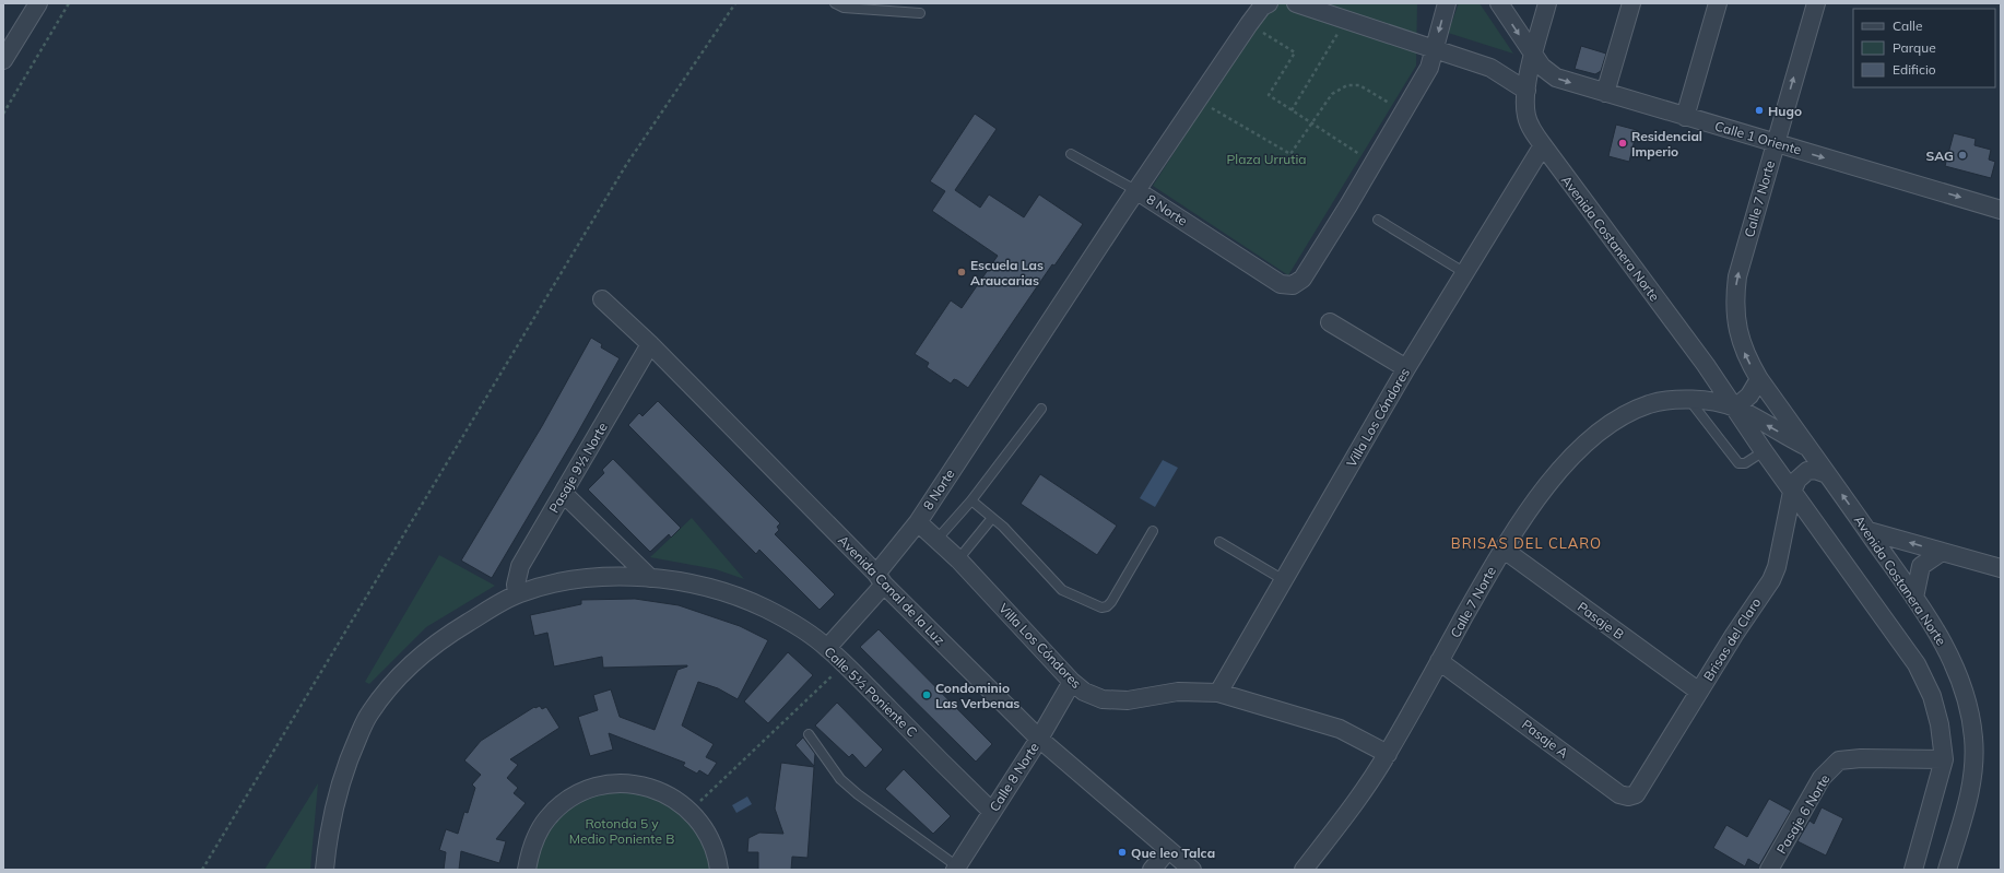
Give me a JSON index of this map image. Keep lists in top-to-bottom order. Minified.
{"streets":{"street":["Calle 1 Oriente","Calle 7 Norte","8 Norte","Avenida Costanera Norte","Villa Los Cóndores","Pasaje 9½ Norte","Avenida Canal de la Luz","Pasaje B","Brisas del Claro","Calle 5½ Poniente C","Pasaje A","Calle 8 Norte","Pasaje 6 Norte"]},"crossings":[["Calle 1 Oriente","Calle 7 Norte"],["Calle 1 Oriente","Avenida Costanera Norte"],["Calle 7 Norte","Avenida Costanera Norte"],["Calle 7 Norte","Villa Los Cóndores"],["Calle 7 Norte","Pasaje B"],["Calle 7 Norte","Pasaje A"],["8 Norte","Villa Los Cóndores"],["8 Norte","Avenida Canal de la Luz"],["8 Norte","Calle 5½ Poniente C"],["Avenida Costanera Norte","Villa Los Cóndores"],["Avenida Costanera Norte","Brisas del Claro"],["Avenida Costanera Norte","Pasaje 6 Norte"],["Villa Los Cóndores","Calle 8 Norte"],["Pasaje 9½ Norte","Avenida Canal de la Luz"],["Pasaje 9½ Norte","Calle 5½ Poniente C"],["Avenida Canal de la Luz","Calle 8 Norte"],["Pasaje B","Brisas del Claro"],["Brisas del Claro","Pasaje A"],["Calle 5½ Poniente C","Calle 8 Norte"]],"one_way":["Calle 1 Oriente"],"districts":["BRISAS DEL CLARO"],"parks":["Plaza Urrutia","Rotonda 5 y Medio Poniente B"],"places":["Hugo","Residencial Imperio","SAG","Escuela Las Araucarias","Condominio Las Verbenas","Que leo Talca"],"legend":["Calle","Parque","Edificio"]}
